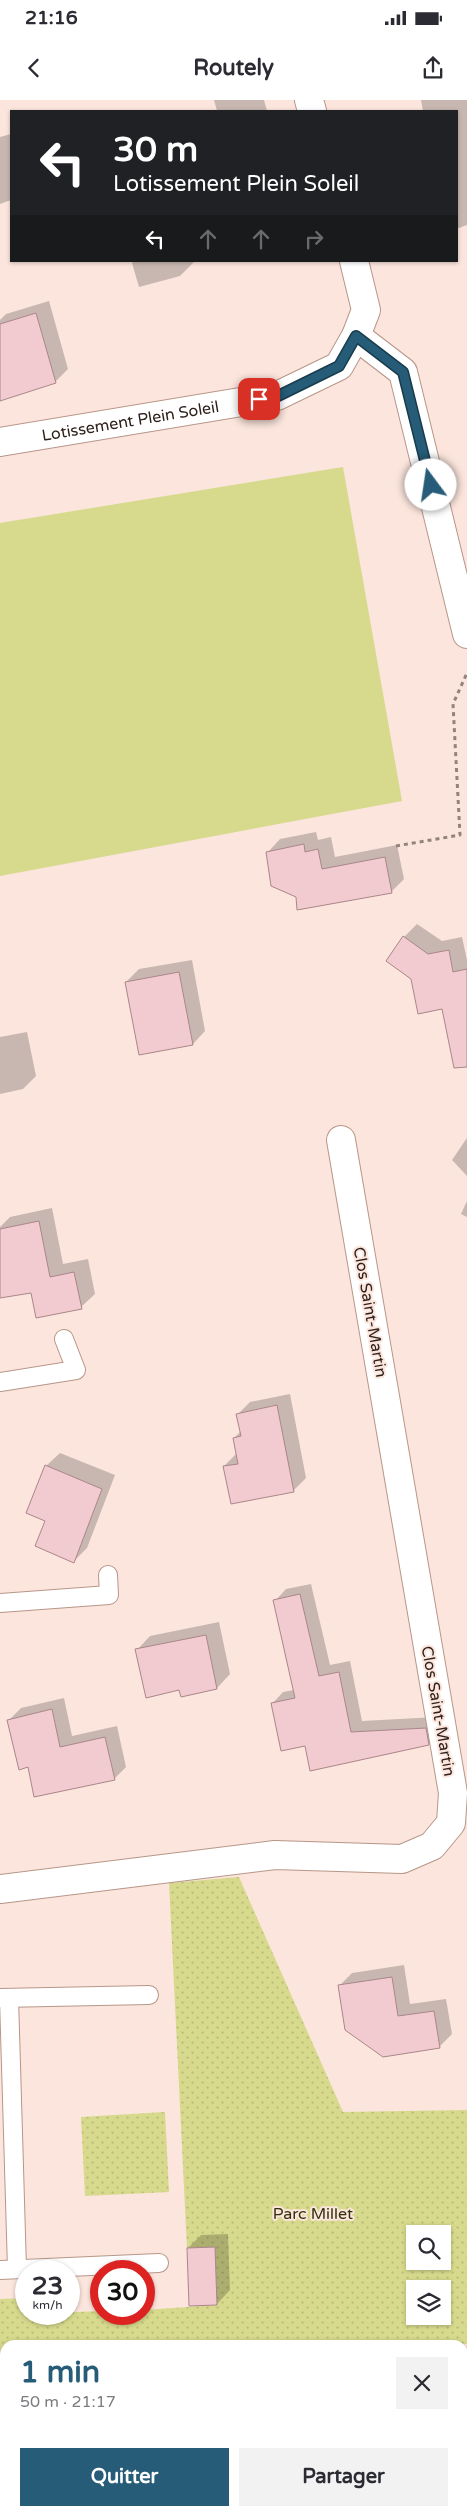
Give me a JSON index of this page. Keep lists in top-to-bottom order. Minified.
{"streets":{"street":["Lotissement Plein Soleil","Clos Saint-Martin"]},"parks":["Parc Millet"],"page":{"status":"21:16","header":"Routely","turn":["30 m","Lotissement Plein Soleil"],"speed":"23 km/h","limit":"30","heading":["1 min","50 m · 21:17"],"buttons":["Quitter","Partager"]}}
